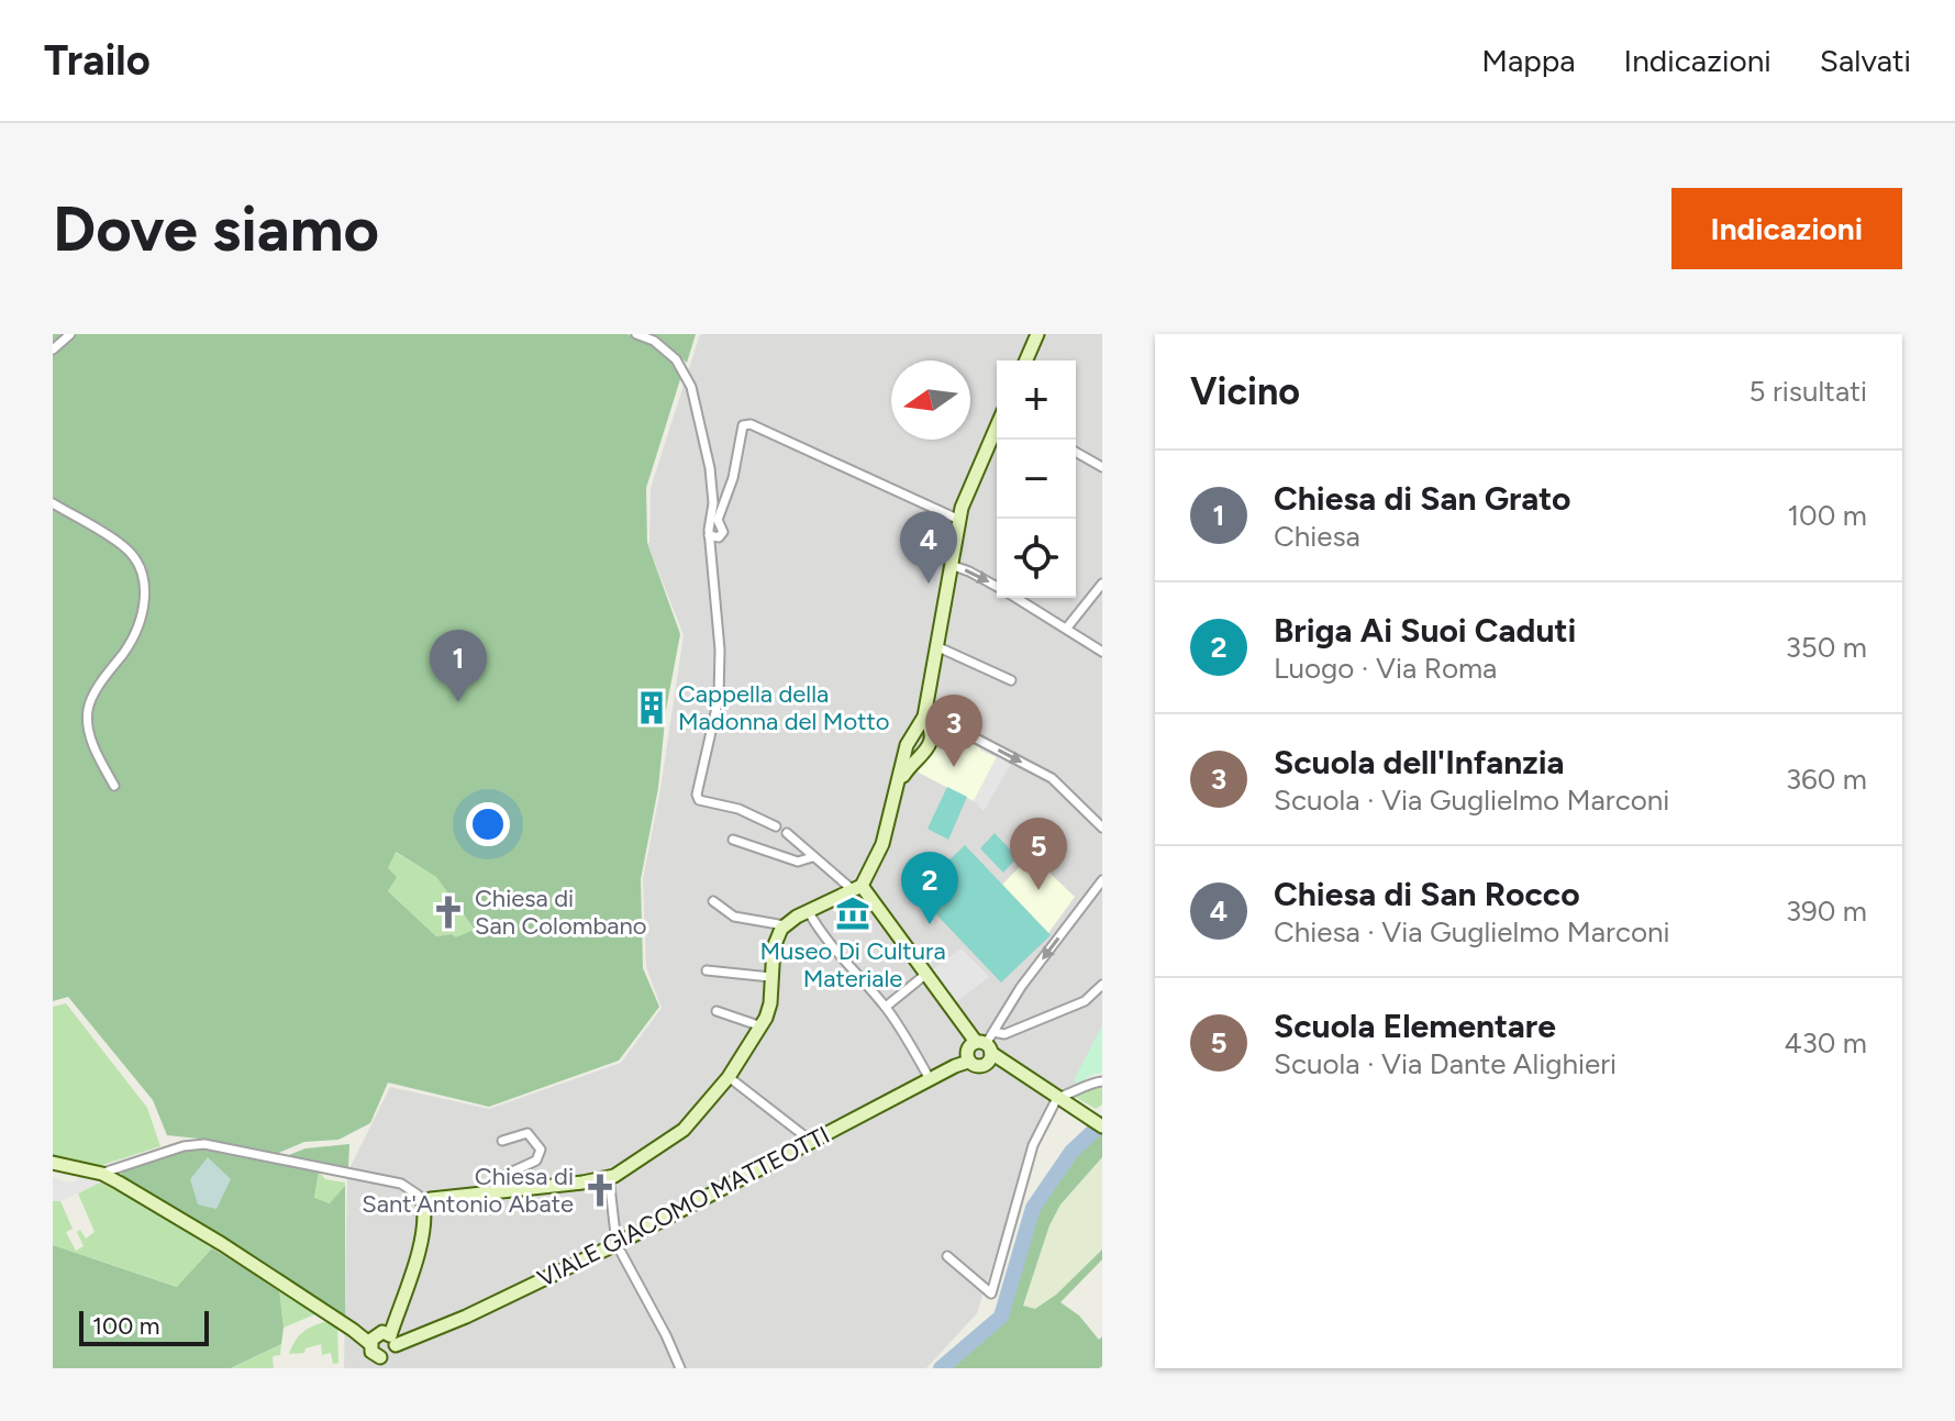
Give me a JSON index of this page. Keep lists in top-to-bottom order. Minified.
{"streets":{"street":["VIALE GIACOMO MATTEOTTI"]},"places":{"building":["Cappella della Madonna del Motto"],"church":["Chiesa di San Colombano","Chiesa di Sant'Antonio Abate"],"museum":["Museo Di Cultura Materiale"]},"scale_bar":"100 m","north":"left","page":{"header":"Trailo","nav":["Mappa","Indicazioni","Salvati"],"buttons":"Indicazioni","title":"Dove siamo","heading":["Vicino","5 risultati"],"map_buttons":["+","−"],"list":[{"mark":"1","name":"Chiesa di San Grato","note":"Chiesa","value":"100 m"},{"mark":"2","name":"Briga Ai Suoi Caduti","note":"Luogo · Via Roma","value":"350 m"},{"mark":"3","name":"Scuola dell'Infanzia","note":"Scuola · Via Guglielmo Marconi","value":"360 m"},{"mark":"4","name":"Chiesa di San Rocco","note":"Chiesa · Via Guglielmo Marconi","value":"390 m"},{"mark":"5","name":"Scuola Elementare","note":"Scuola · Via Dante Alighieri","value":"430 m"}],"pins":["4","1","3","5","2"],"scale":"100 m"}}
